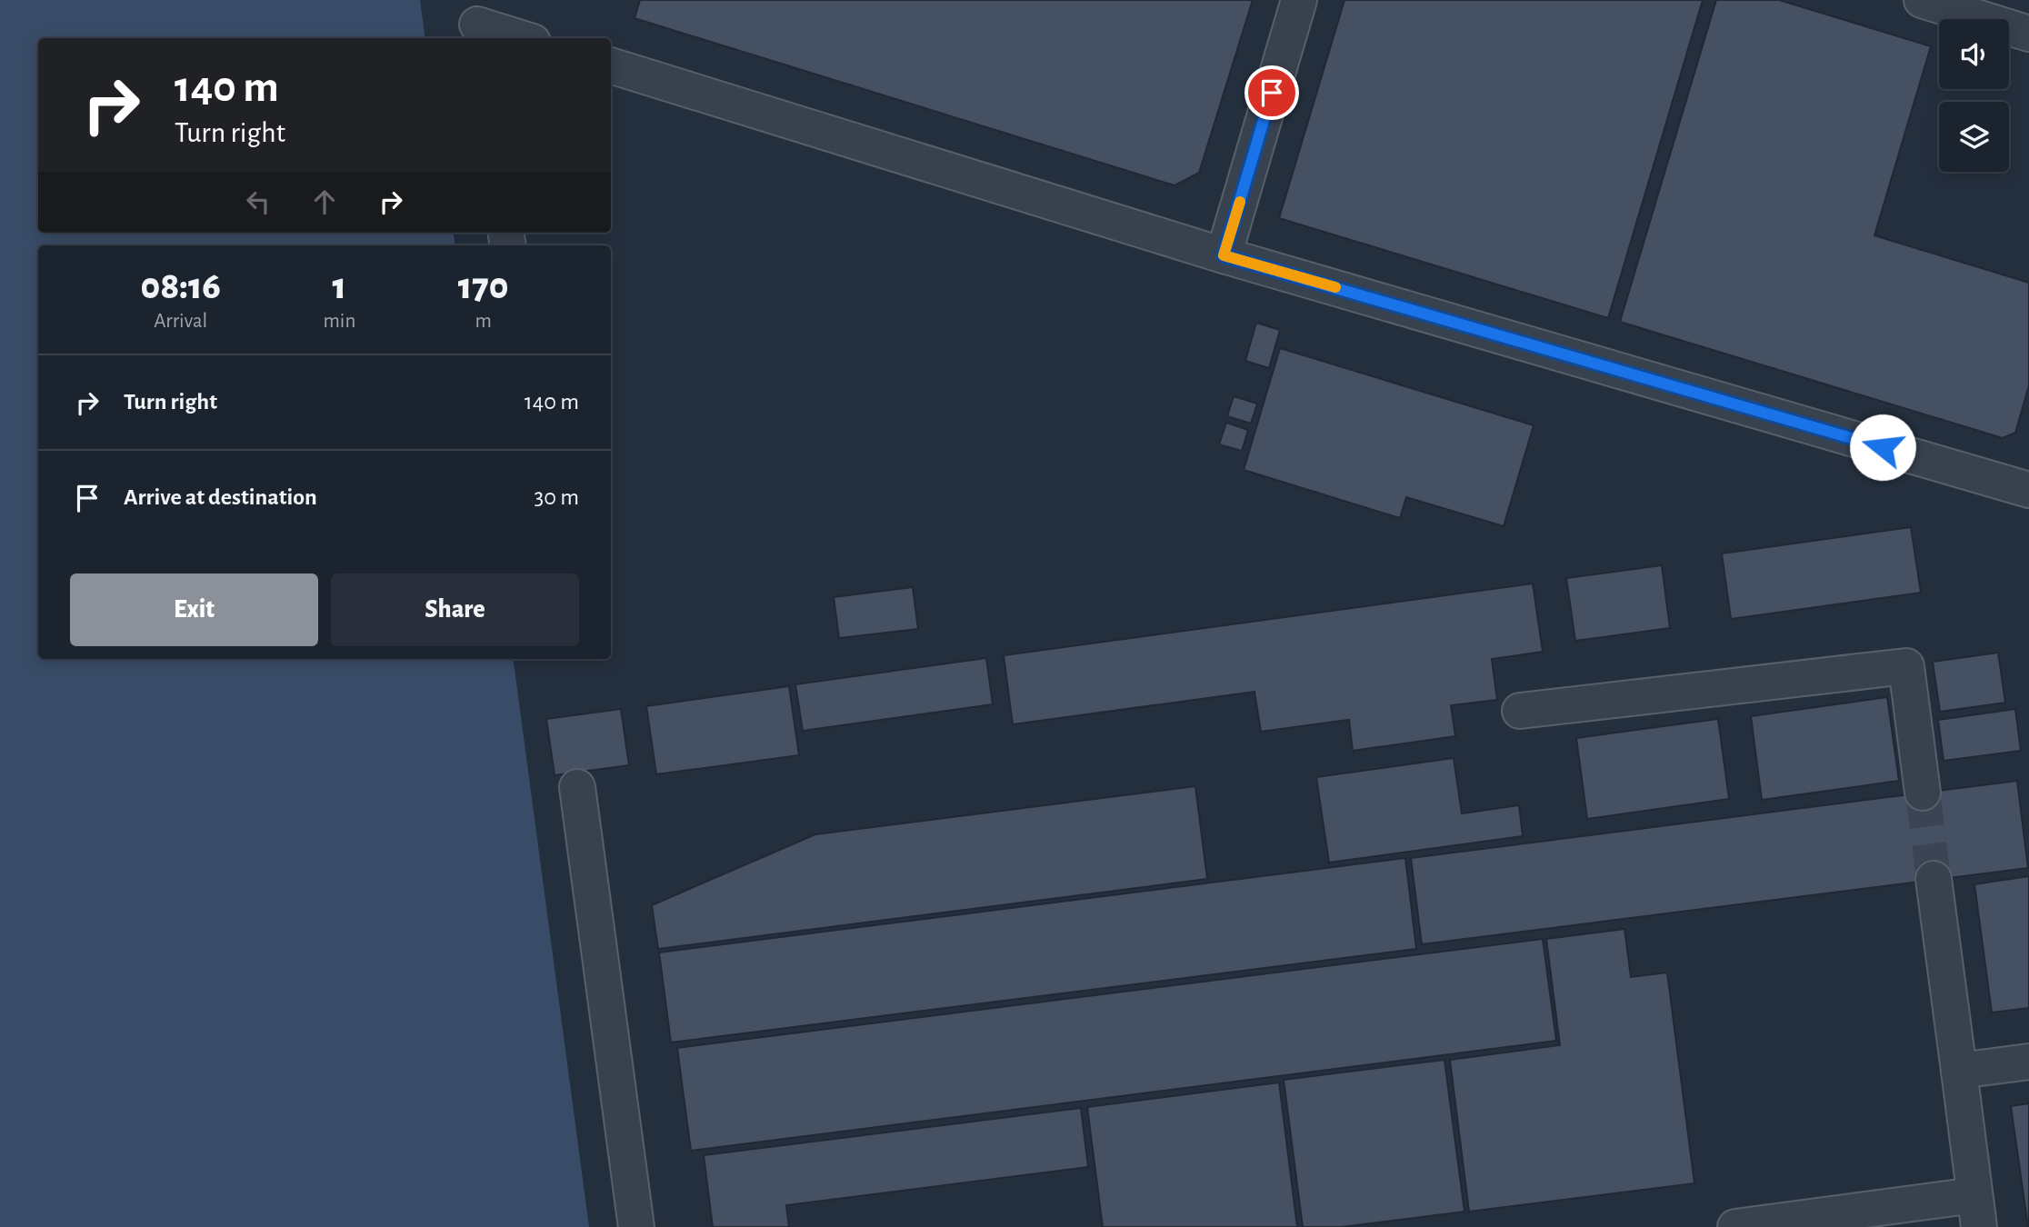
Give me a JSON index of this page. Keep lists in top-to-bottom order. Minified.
{"page":{"turn":["140 m","Turn right"],"eta":["08:16","Arrival","1","min","170","m"],"list":[{"name":"Turn right","value":"140 m"},{"name":"Arrive at destination","value":"30 m"}],"buttons":["Exit","Share"]}}
